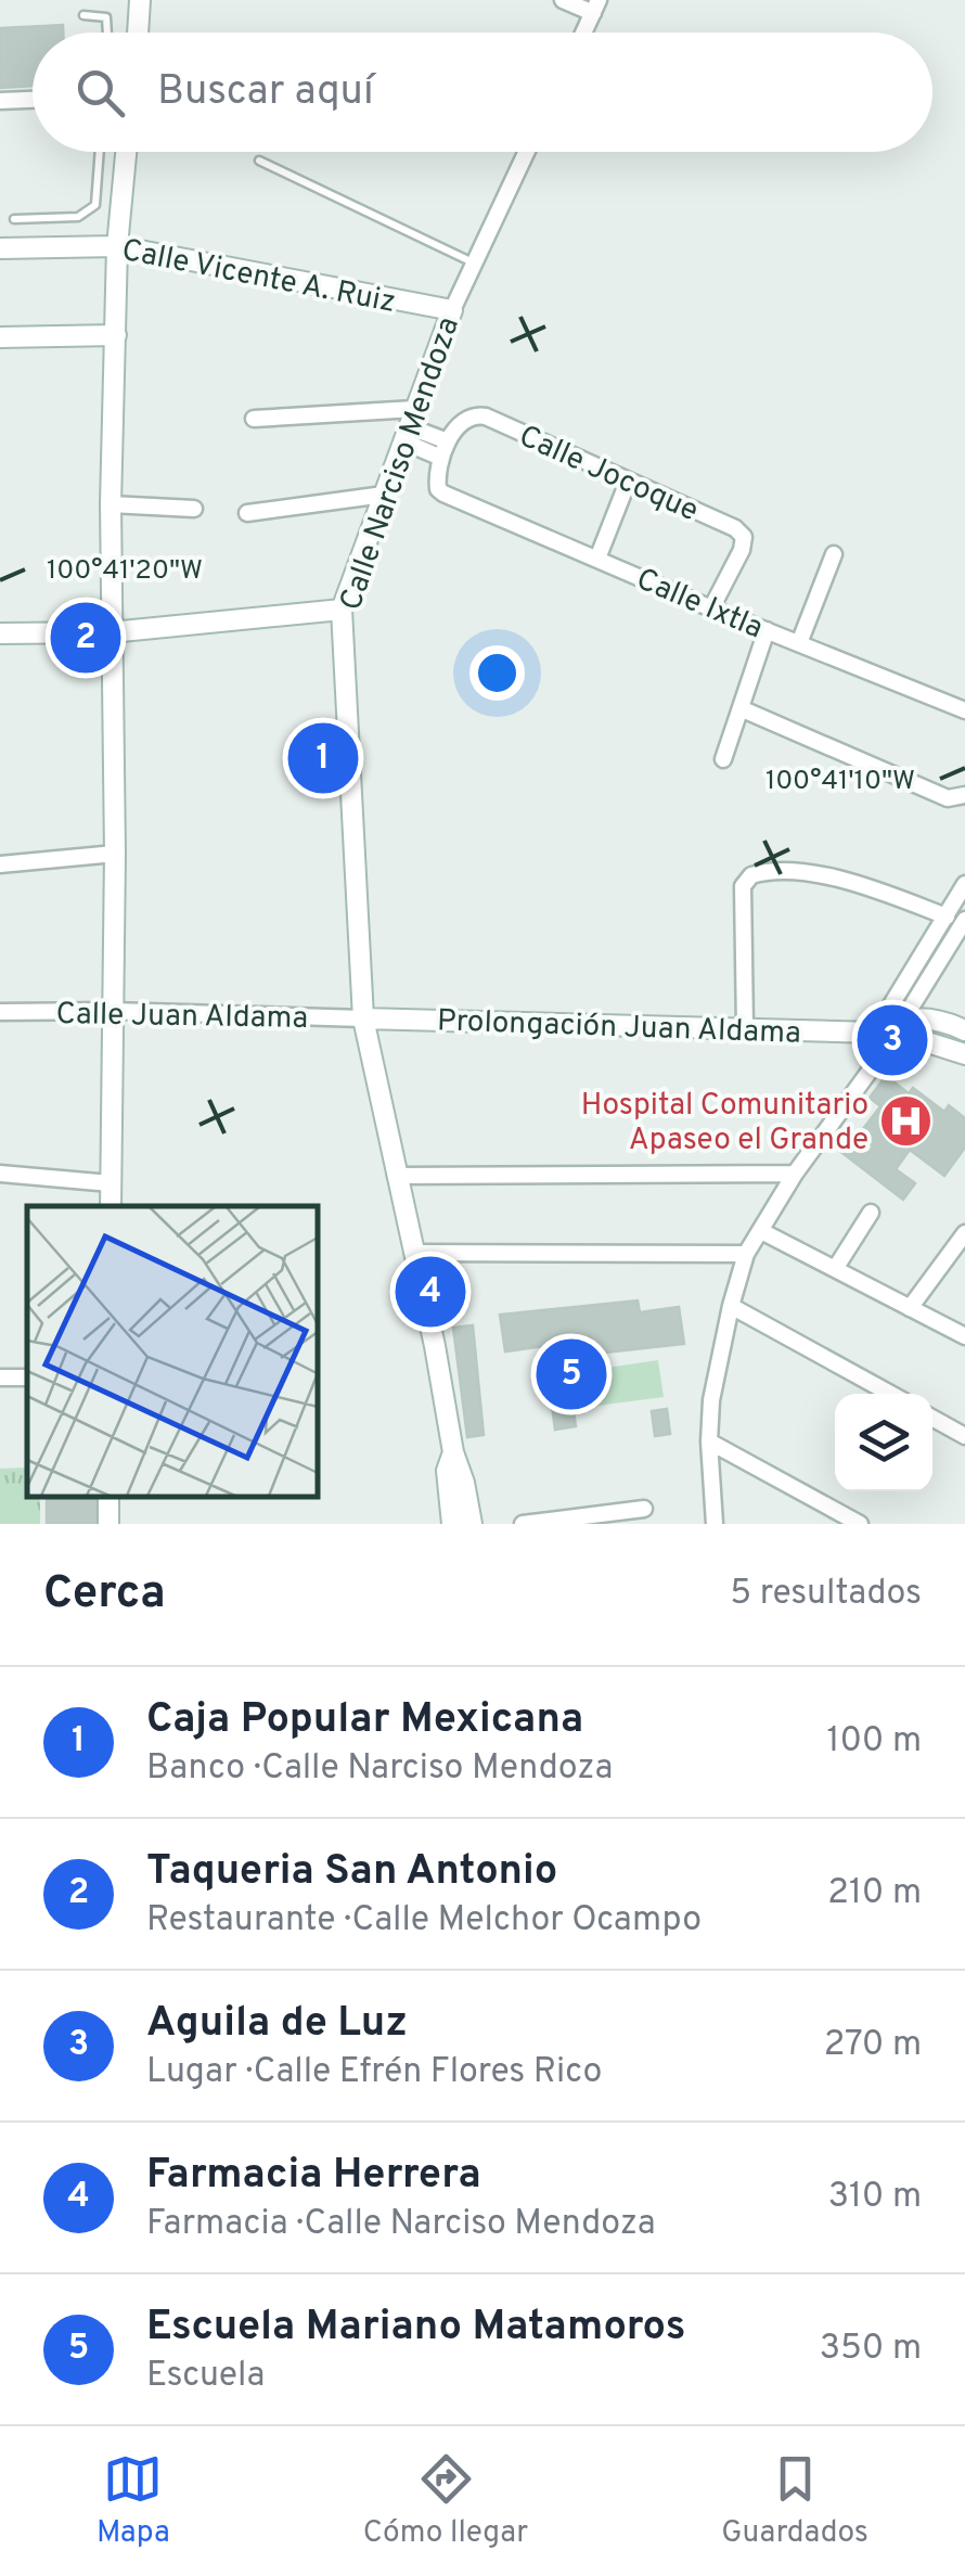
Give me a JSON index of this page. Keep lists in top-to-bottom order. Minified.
{"streets":{"street":["Calle Vicente A. Ruiz","Calle Narciso Mendoza","Calle Jocoque","Calle Ixtla","Calle Juan Aldama","Prolongación Juan Aldama"]},"crossings":[["Calle Vicente A. Ruiz","Calle Narciso Mendoza"],["Calle Narciso Mendoza","Calle Juan Aldama"],["Calle Narciso Mendoza","Prolongación Juan Aldama"],["Calle Jocoque","Calle Ixtla"],["Calle Juan Aldama","Prolongación Juan Aldama"]],"places":{"hospital":["Hospital Comunitario Apaseo el Grande"]},"page":{"search":"Buscar aquí","pins":["2","1","3","4","5"],"heading":["Cerca","5 resultados"],"list":[{"mark":"1","name":"Caja Popular Mexicana","note":"Banco · Calle Narciso Mendoza","value":"100 m"},{"mark":"2","name":"Taqueria San Antonio","note":"Restaurante · Calle Melchor Ocampo","value":"210 m"},{"mark":"3","name":"Aguila de Luz","note":"Lugar · Calle Efrén Flores Rico","value":"270 m"},{"mark":"4","name":"Farmacia Herrera","note":"Farmacia · Calle Narciso Mendoza","value":"310 m"},{"mark":"5","name":"Escuela Mariano Matamoros","note":"Escuela","value":"350 m"}],"nav":["Mapa","Cómo llegar","Guardados"]},"coordinates":["100°41'20\"W","100°41'10\"W"]}
